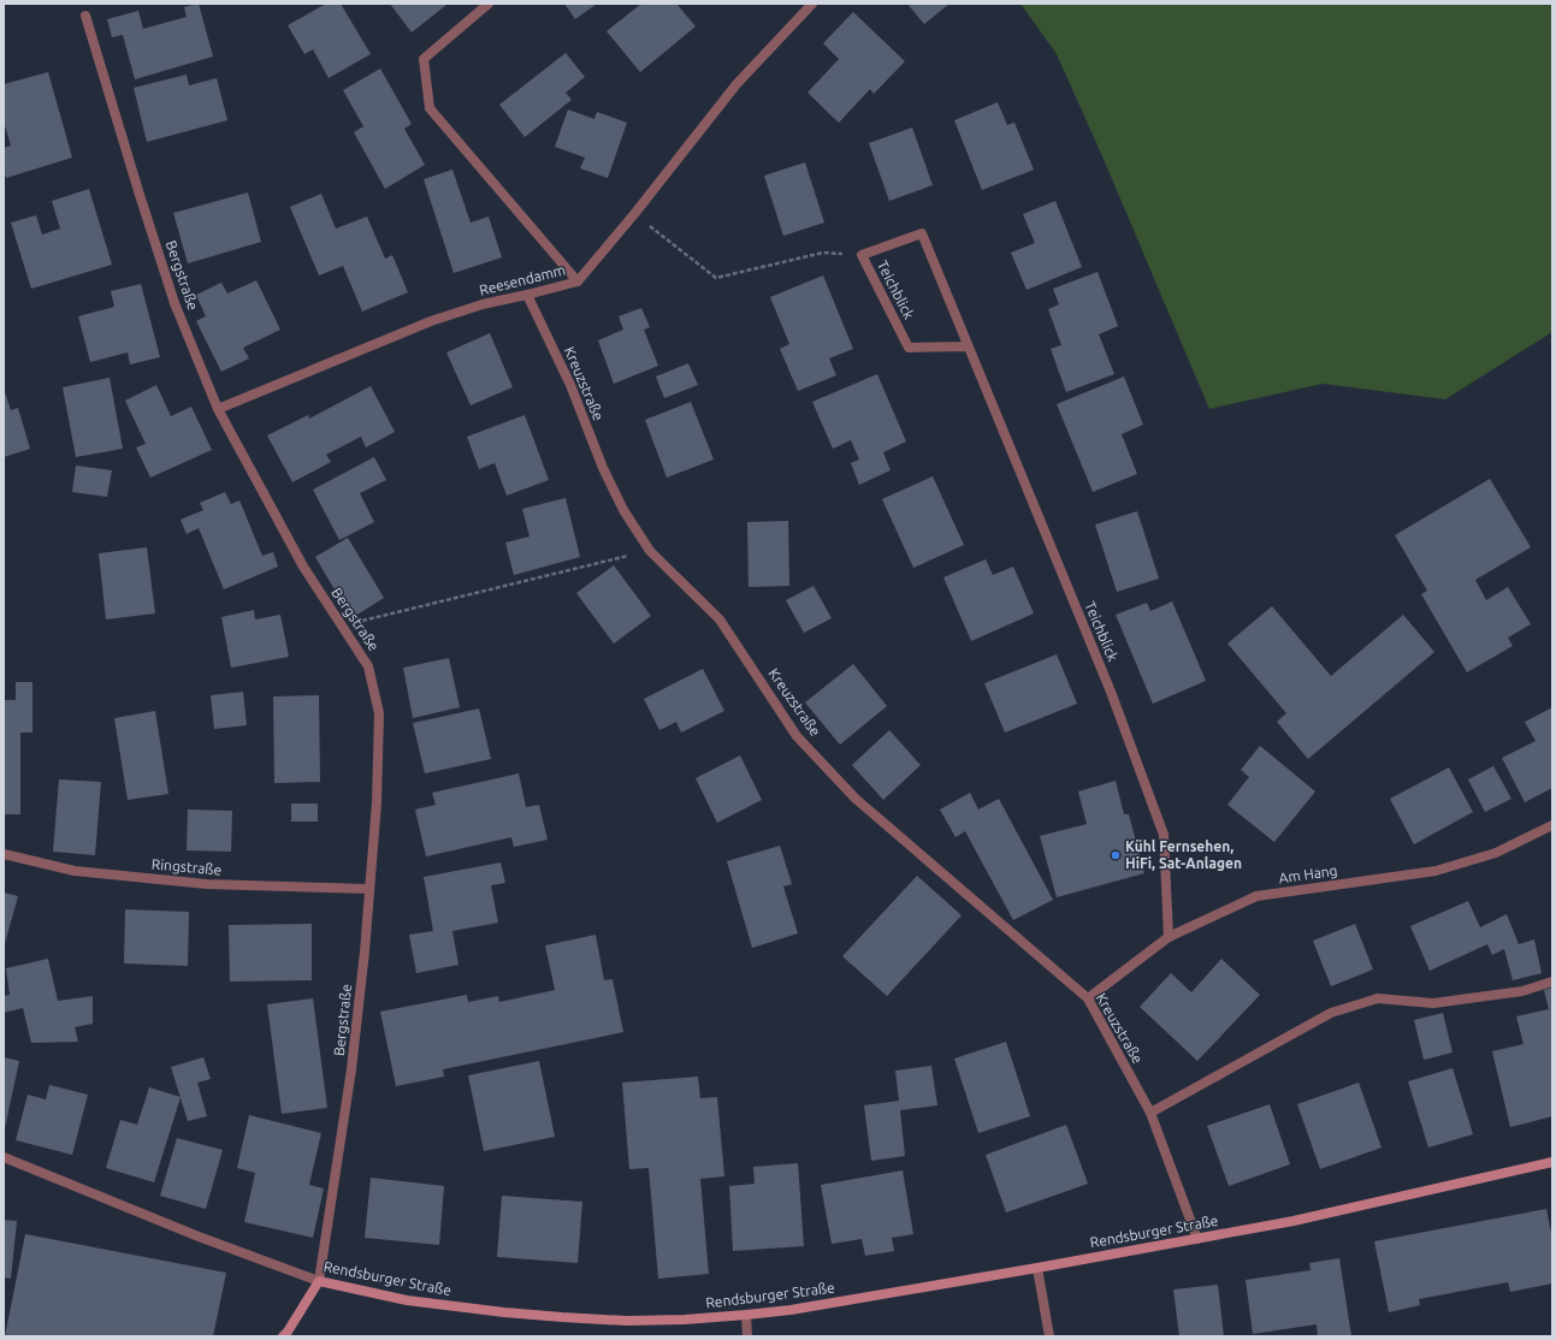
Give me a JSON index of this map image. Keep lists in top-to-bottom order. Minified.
{"streets":{"street":["Bergstraße","Reesendamm","Teichblick","Kreuzstraße","Ringstraße","Am Hang","Rendsburger Straße"]},"crossings":[["Bergstraße","Reesendamm"],["Bergstraße","Ringstraße"],["Bergstraße","Rendsburger Straße"],["Reesendamm","Kreuzstraße"],["Teichblick","Am Hang"],["Kreuzstraße","Am Hang"],["Kreuzstraße","Rendsburger Straße"]],"places":["Kühl Fernsehen, HiFi, Sat-Anlagen"]}
